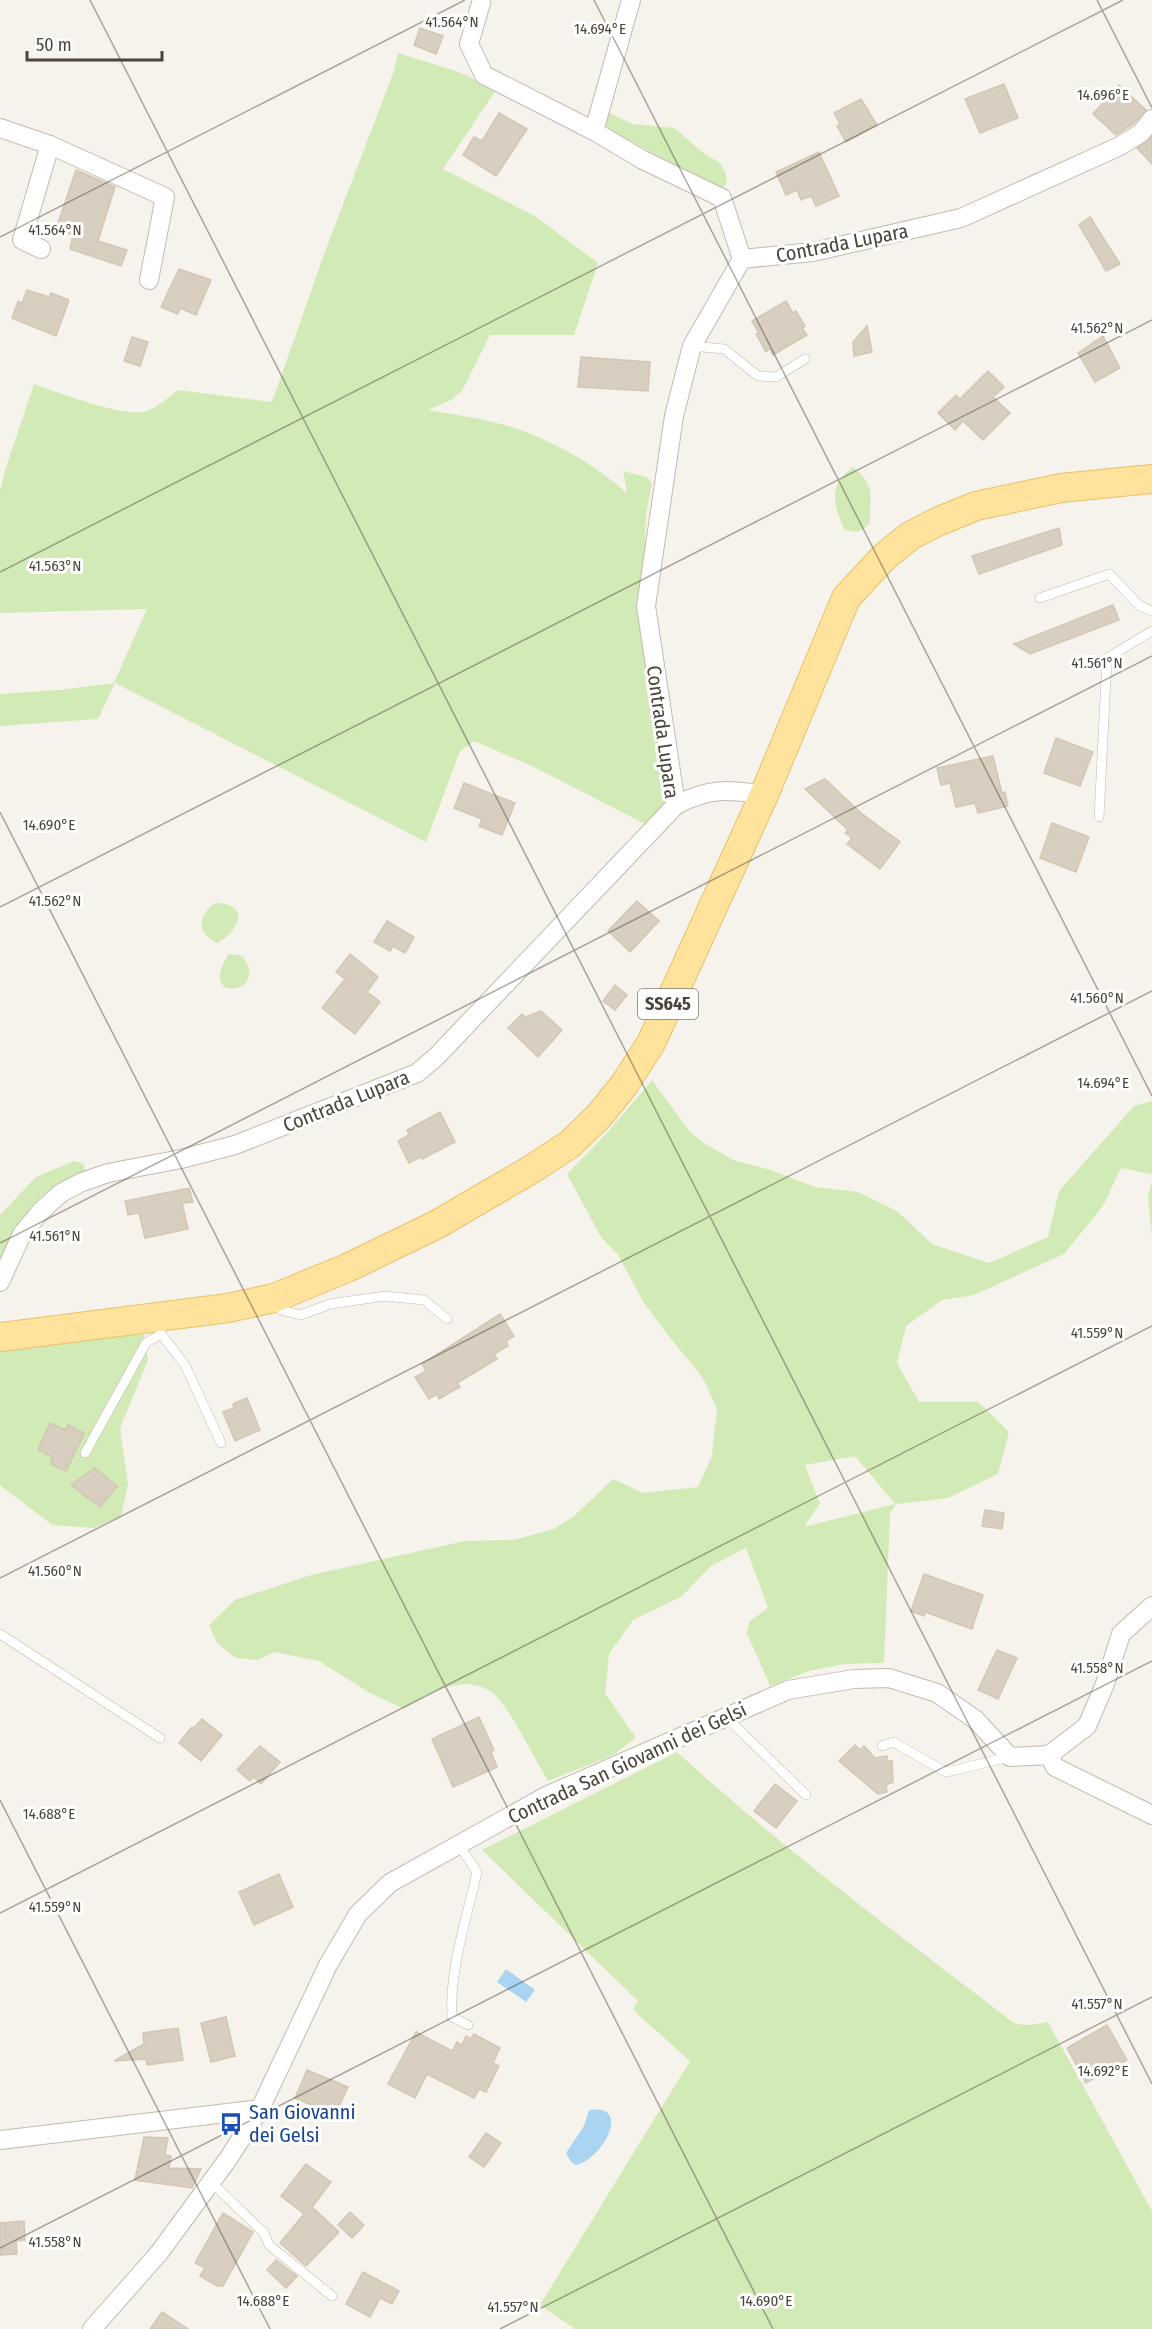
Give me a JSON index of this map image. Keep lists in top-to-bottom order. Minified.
{"streets":{"main road":["SS645"],"street":["Contrada Lupara","Contrada San Giovanni dei Gelsi"]},"places":{"bus stop":["San Giovanni dei Gelsi"]},"scale_bar":"50 m","coordinates":["41.564°N","14.694°E","14.696°E","41.562°N","41.563°N","41.561°N","14.690°E","41.560°N","41.559°N","41.558°N","14.688°E","41.557°N","14.692°E"]}
